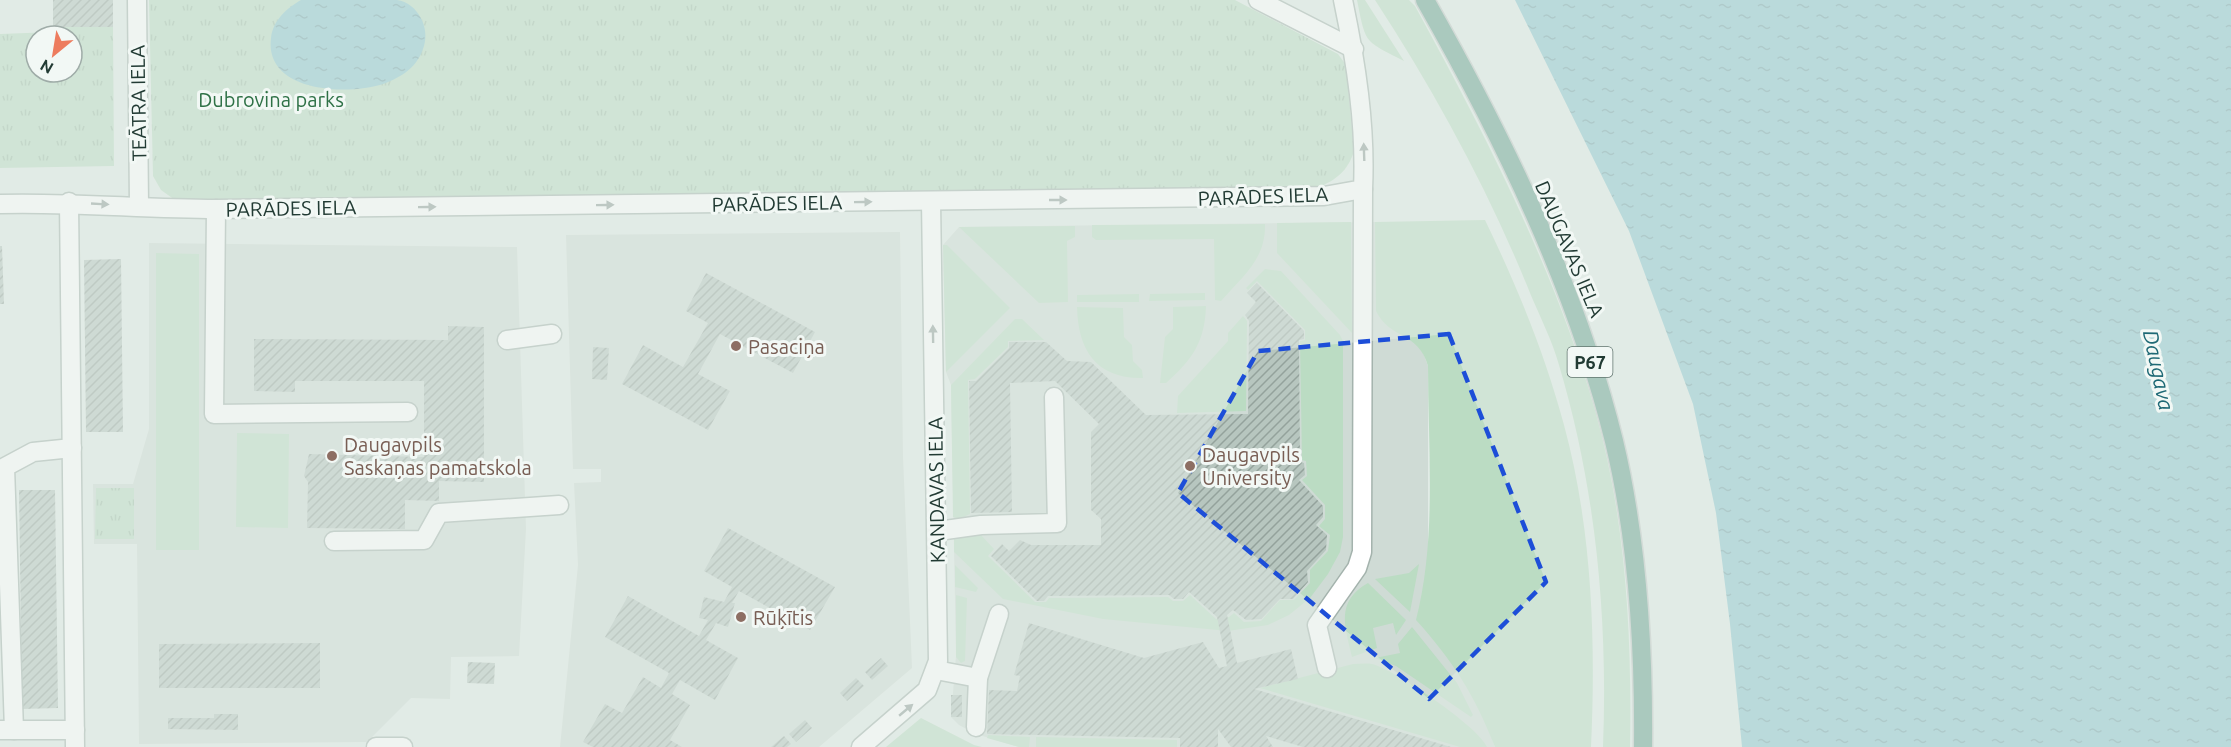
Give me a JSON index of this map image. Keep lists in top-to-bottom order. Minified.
{"streets":{"main road":["DAUGAVAS IELA","P67"],"street":["TEĀTRA IELA","PARĀDES IELA","KANDAVAS IELA"]},"crossings":[["TEĀTRA IELA","PARĀDES IELA"],["PARĀDES IELA","KANDAVAS IELA"]],"one_way":["PARĀDES IELA","KANDAVAS IELA"],"water":["Daugava"],"parks":["Dubrovina parks"],"places":["Pasaciņa","Daugavpils Saskaņas pamatskola","Daugavpils University","Rūķītis"],"north":"bottom left"}
